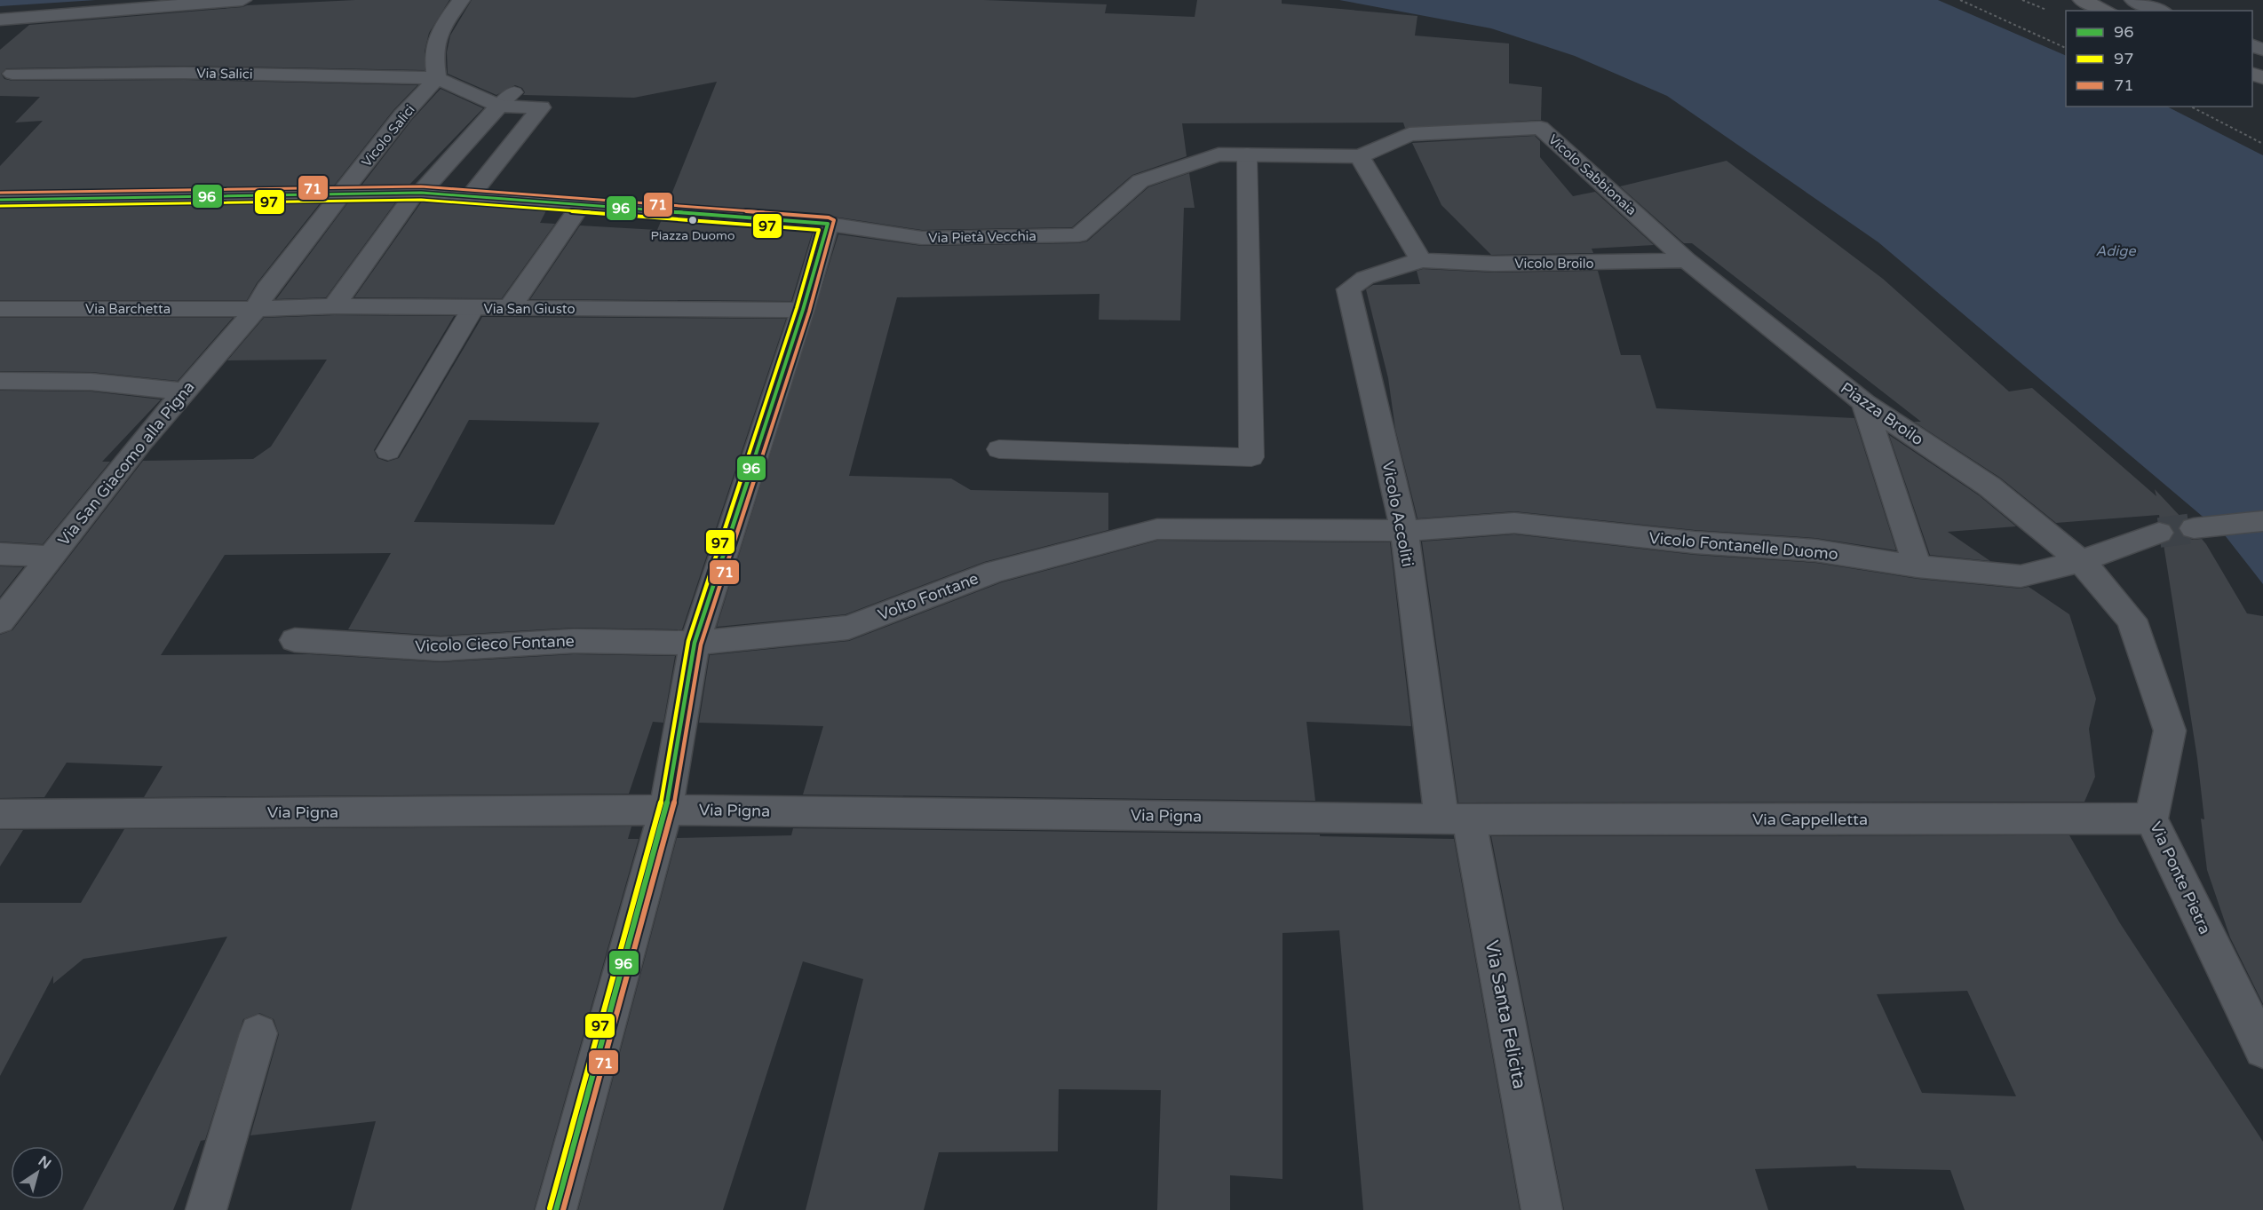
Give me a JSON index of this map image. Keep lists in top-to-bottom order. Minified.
{"streets":{"street":["Via Salici","Vicolo Salici","Vicolo Sabbionaia","Via Pietà Vecchia","Vicolo Broilo","Via Barchetta","Via San Giusto","Piazza Broilo","Via San Giacomo alla Pigna","Vicolo Accoliti","Vicolo Fontanelle Duomo","Volto Fontane","Vicolo Cieco Fontane","Via Pigna","Via Cappelletta","Via Ponte Pietra","Via Santa Felicita"]},"crossings":[["Via Salici","Vicolo Salici"],["Vicolo Salici","Via Barchetta"],["Vicolo Salici","Via San Giusto"],["Vicolo Salici","Via San Giacomo alla Pigna"],["Vicolo Sabbionaia","Via Pietà Vecchia"],["Vicolo Sabbionaia","Vicolo Broilo"],["Vicolo Sabbionaia","Piazza Broilo"],["Vicolo Broilo","Piazza Broilo"],["Vicolo Broilo","Vicolo Accoliti"],["Via Barchetta","Via San Giusto"],["Via Barchetta","Via San Giacomo alla Pigna"],["Via San Giusto","Via San Giacomo alla Pigna"],["Piazza Broilo","Vicolo Fontanelle Duomo"],["Piazza Broilo","Via Ponte Pietra"],["Vicolo Accoliti","Vicolo Fontanelle Duomo"],["Vicolo Accoliti","Volto Fontane"],["Vicolo Accoliti","Via Pigna"],["Vicolo Accoliti","Via Cappelletta"],["Vicolo Accoliti","Via Santa Felicita"],["Vicolo Fontanelle Duomo","Volto Fontane"],["Vicolo Fontanelle Duomo","Via Ponte Pietra"],["Volto Fontane","Vicolo Cieco Fontane"],["Via Pigna","Via Cappelletta"],["Via Pigna","Via Santa Felicita"],["Via Cappelletta","Via Ponte Pietra"],["Via Cappelletta","Via Santa Felicita"]],"water":["Adige"],"places":["Piazza Duomo"],"lines":["transit line 71","transit line 96","transit line 97"],"legend":["96","97","71"],"north":"top right"}
